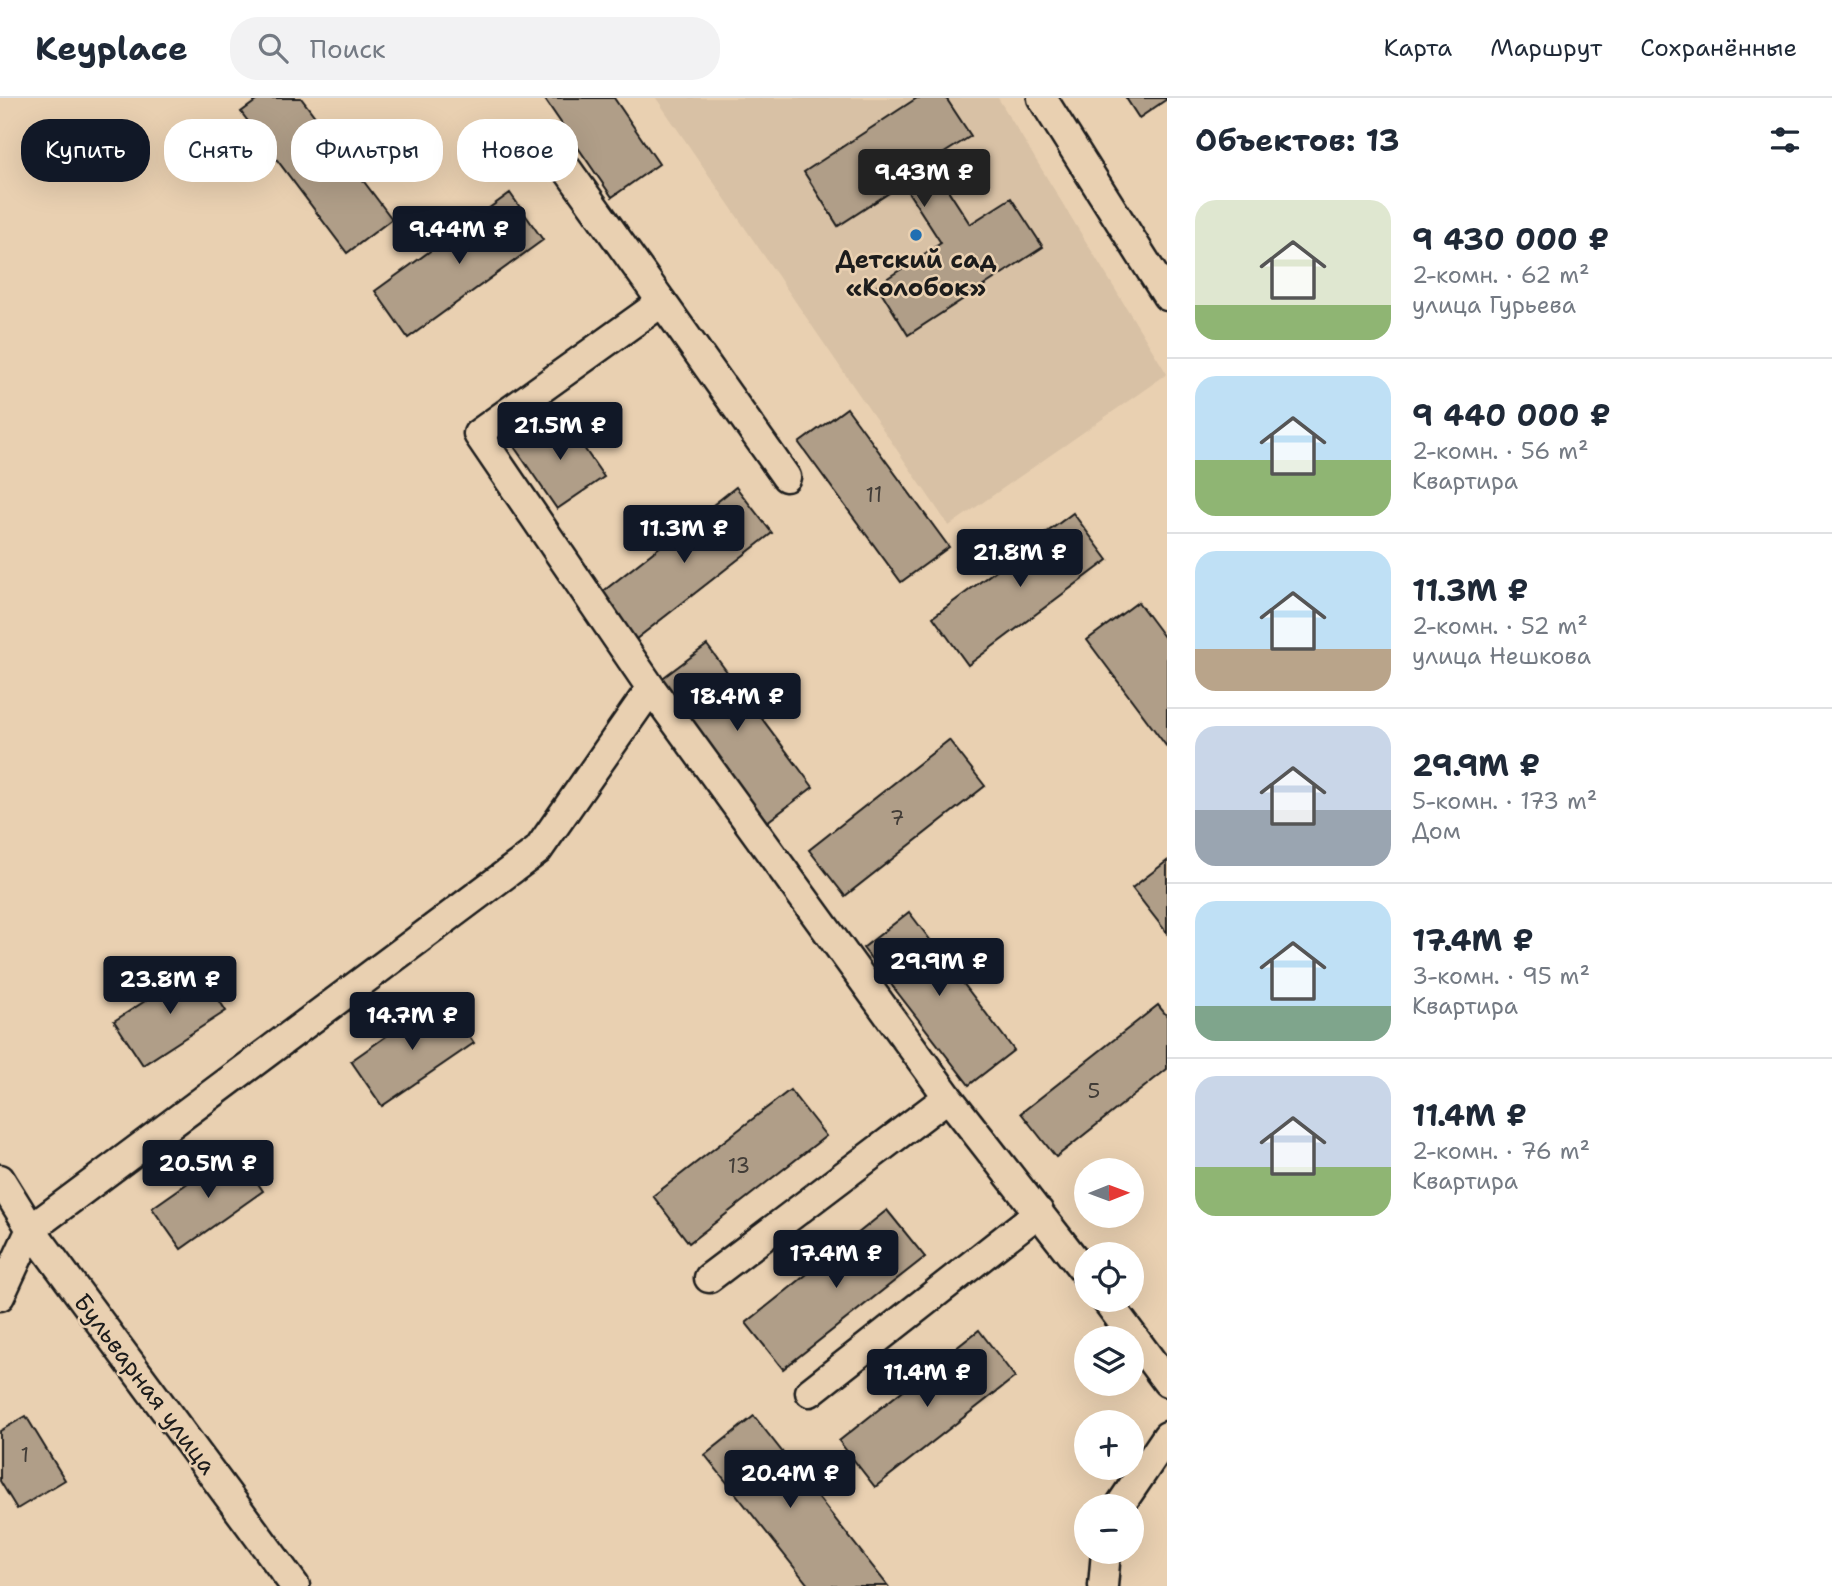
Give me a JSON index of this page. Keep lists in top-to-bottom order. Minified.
{"streets":{"street":["Бульварная улица"]},"places":["Детский сад «Колобок»"],"house_numbers":["11","7","5","13","1"],"north":"right","page":{"header":"Keyplace","search":"Поиск","nav":["Карта","Маршрут","Сохранённые"],"heading":"Объектов: 13","chip":["Купить","Снять","Фильтры","Новое"],"price":["9.43M ₽","9.44M ₽","21.5M ₽","11.3M ₽","21.8M ₽","18.4M ₽","29.9M ₽","23.8M ₽","14.7M ₽","20.5M ₽","17.4M ₽","11.4M ₽","20.4M ₽"],"list":[{"name":"9 430 000 ₽","note":"2-комн. · 62 m² · улица Гурьева"},{"name":"9 440 000 ₽","note":"2-комн. · 56 m² · Квартира"},{"name":"11.3M ₽","note":"2-комн. · 52 m² · улица Нешкова"},{"name":"29.9M ₽","note":"5-комн. · 173 m² · Дом"},{"name":"17.4M ₽","note":"3-комн. · 95 m² · Квартира"},{"name":"11.4M ₽","note":"2-комн. · 76 m² · Квартира"}],"map_buttons":["+","−"]}}
